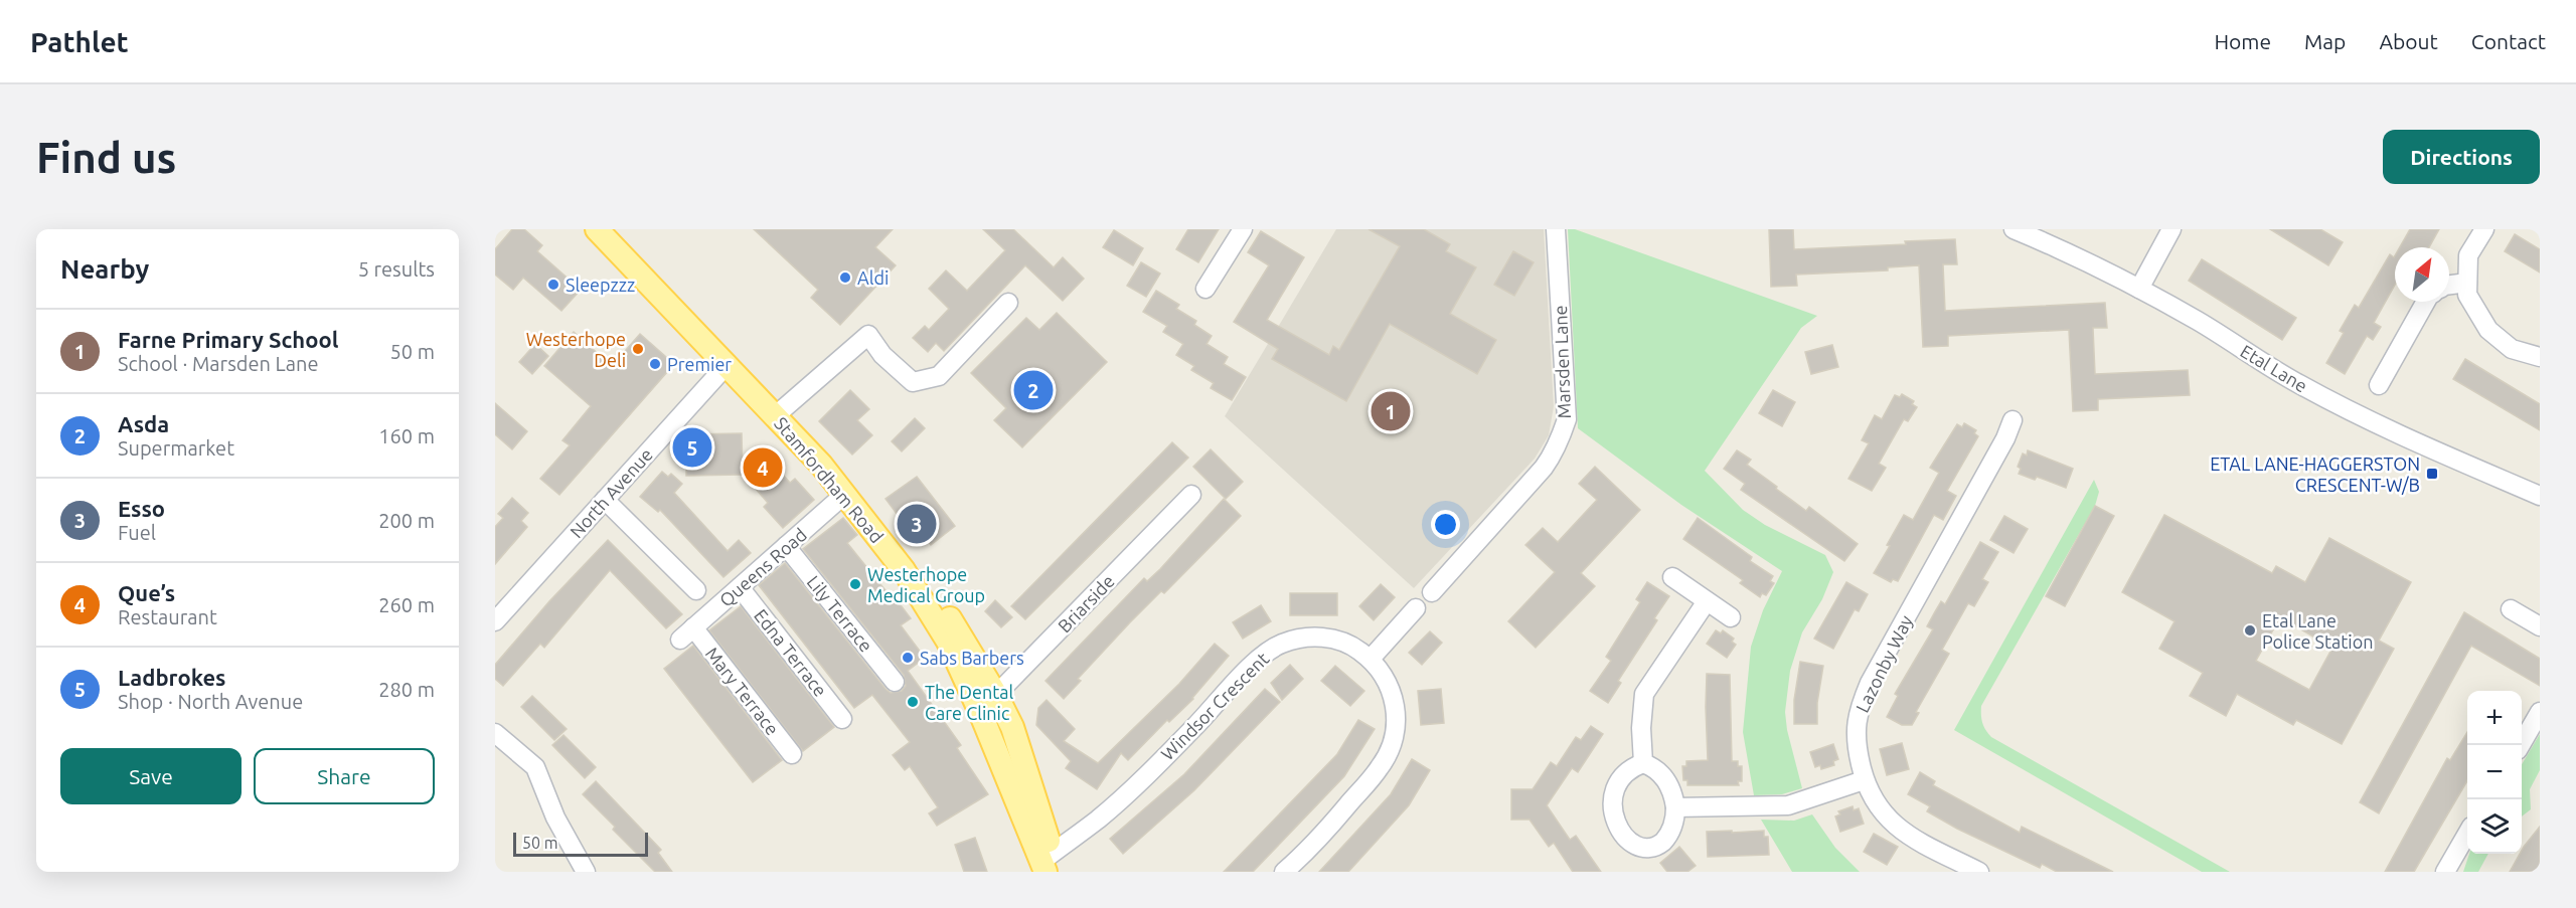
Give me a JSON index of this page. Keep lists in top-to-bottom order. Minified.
{"streets":{"main road":["Stamfordham Road"],"street":["Marsden Lane","Etal Lane","North Avenue","Queens Road","Briarside","Lily Terrace","Edna Terrace","Lazonby Way","Mary Terrace","Windsor Crescent"]},"crossings":[["Stamfordham Road","North Avenue"],["Stamfordham Road","Queens Road"],["Stamfordham Road","Briarside"],["Stamfordham Road","Windsor Crescent"],["Queens Road","Lily Terrace"],["Queens Road","Edna Terrace"],["Queens Road","Mary Terrace"]],"places":{"other":["Aldi","Sleepzzz","Westerhope Deli","Premier","Westerhope Medical Group","Etal Lane Police Station","Sabs Barbers","The Dental Care Clinic"],"transit":["ETAL LANE-HAGGERSTON CRESCENT-W/B"]},"scale_bar":"50 m","north":"top right","page":{"header":"Pathlet","nav":["Home","Map","About","Contact"],"buttons":["Directions",["Save","Share"]],"title":"Find us","heading":["Nearby","5 results"],"list":[{"mark":"1","name":"Farne Primary School","note":"School · Marsden Lane","value":"50 m"},{"mark":"2","name":"Asda","note":"Supermarket","value":"160 m"},{"mark":"3","name":"Esso","note":"Fuel","value":"200 m"},{"mark":"4","name":"Que’s","note":"Restaurant","value":"260 m"},{"mark":"5","name":"Ladbrokes","note":"Shop · North Avenue","value":"280 m"}],"pins":["2","1","5","4","3"],"map_buttons":["+","−"],"scale":"50 m"}}
